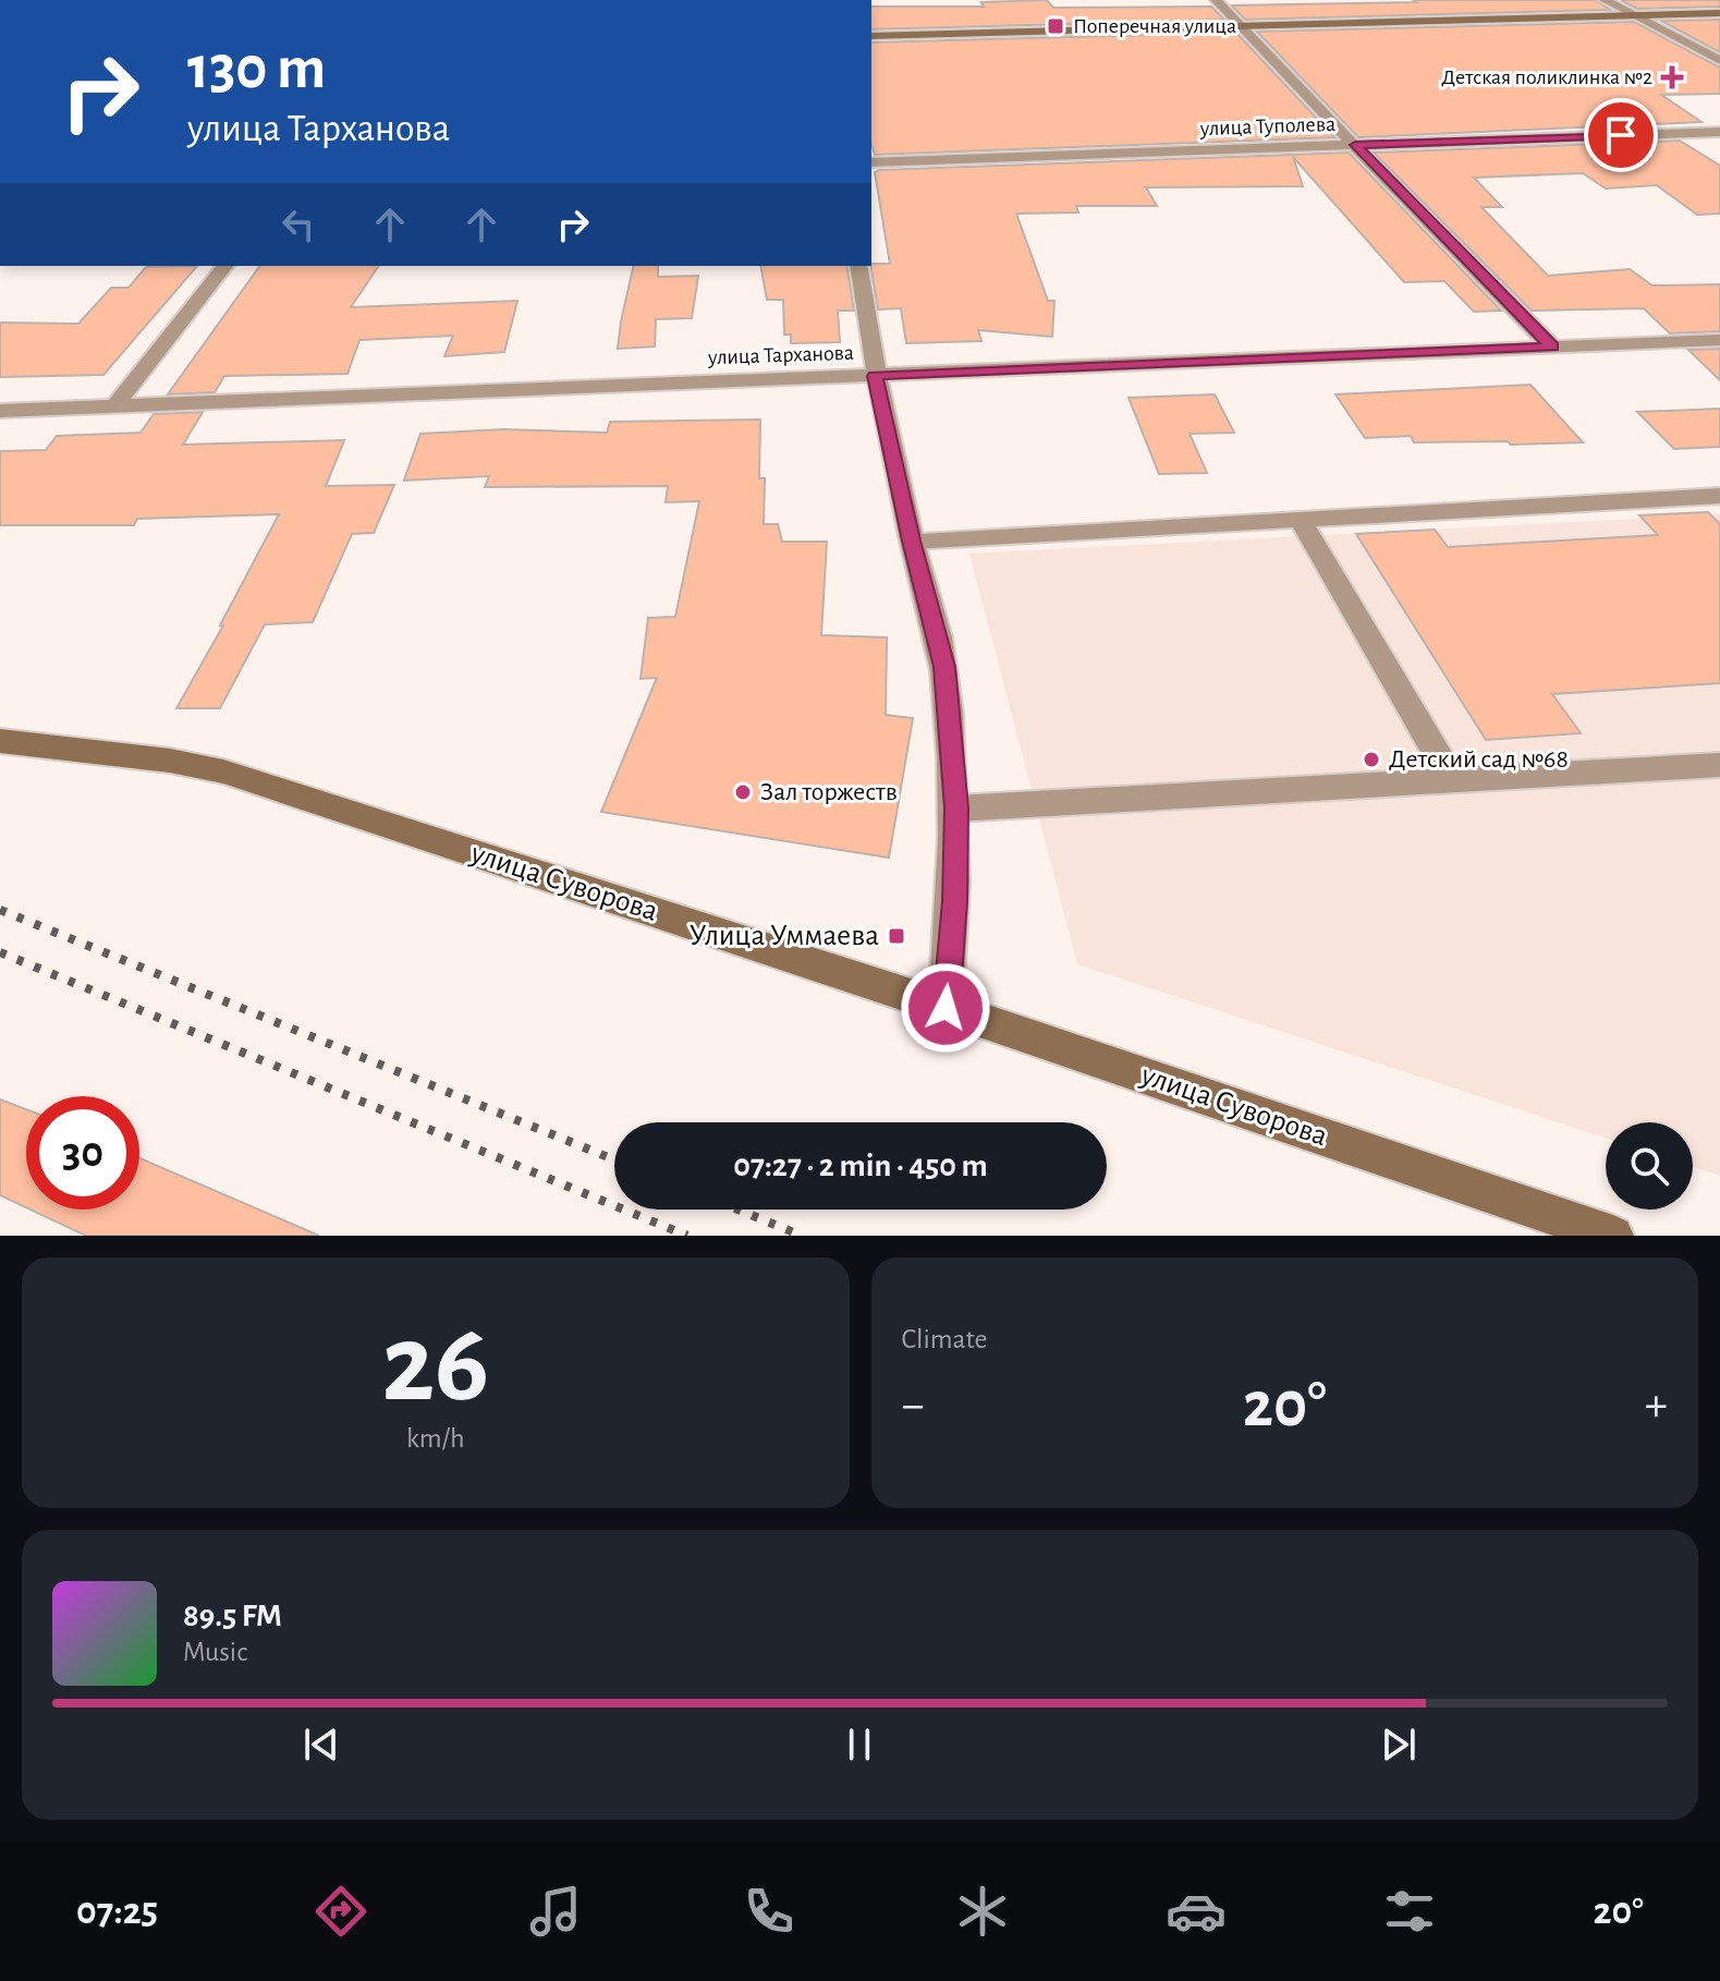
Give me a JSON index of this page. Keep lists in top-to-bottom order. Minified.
{"streets":{"street":["улица Туполева","улица Тарханова","улица Суворова"]},"places":{"transit":["Поперечная улица","Улица Уммаева"],"health":["Детская поликлинка №2"],"other":["Детский сад №68","Зал торжеств"]},"page":{"turn":["130 m","улица Тарханова"],"limit":"30","trip":"07:27 · 2 min · 450 m","tile":[["26","km/h"],"Climate"],"heat":["−","20°","+"],"song":["89.5 FM","Music"],"tabs":["07:25","20°"]}}
